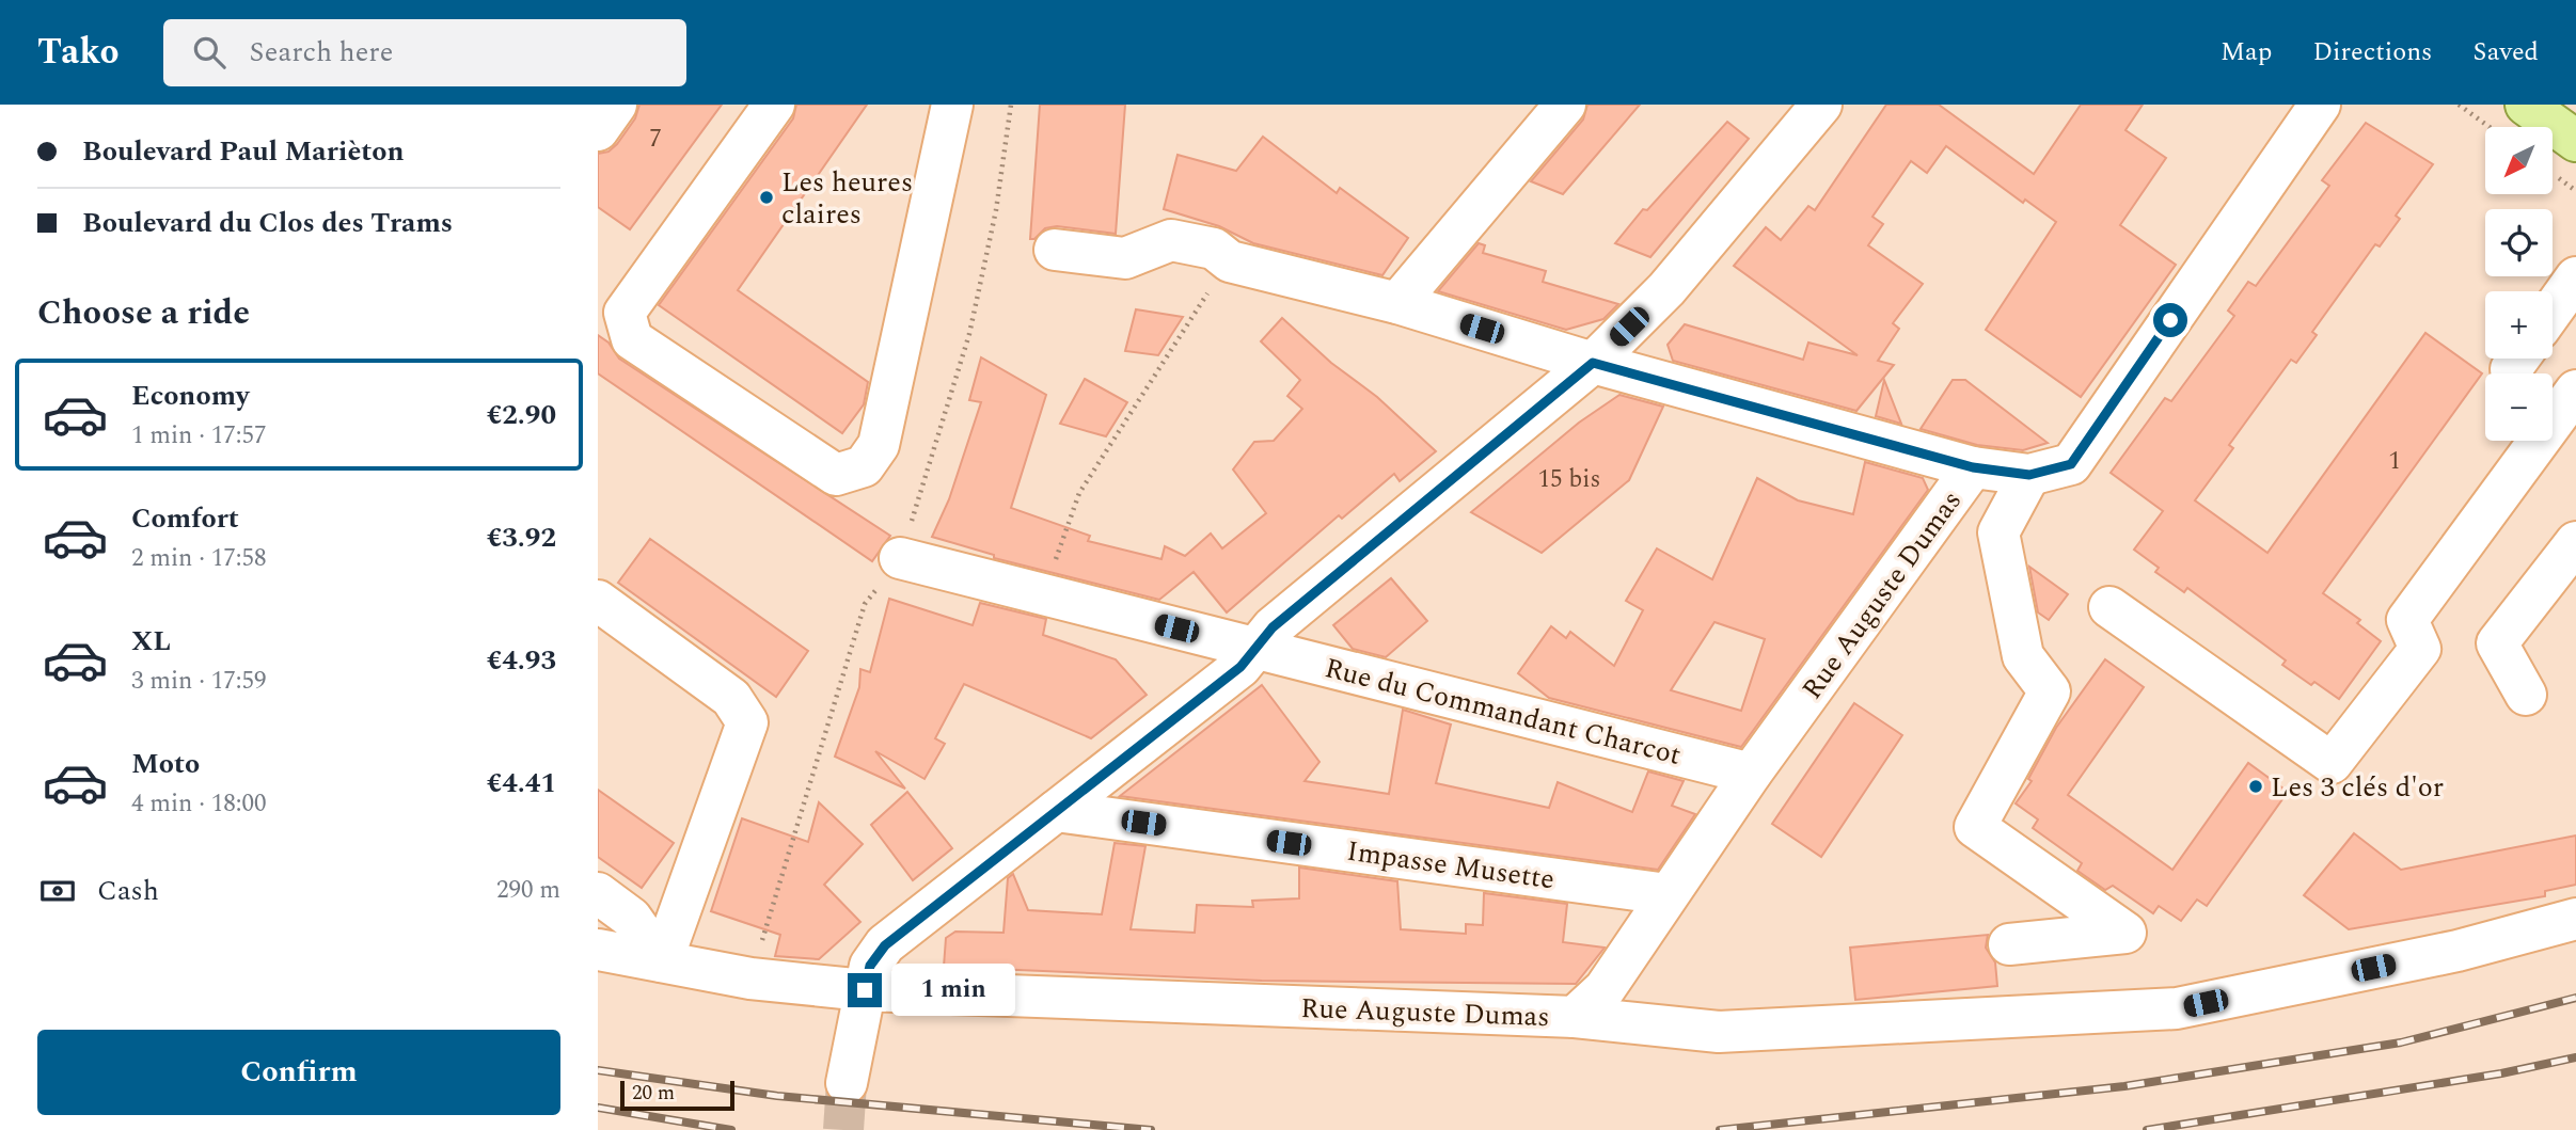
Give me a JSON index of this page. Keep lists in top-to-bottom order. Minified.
{"streets":{"street":["Rue Auguste Dumas","Rue du Commandant Charcot","Impasse Musette"]},"crossings":[["Rue Auguste Dumas","Rue du Commandant Charcot"],["Rue Auguste Dumas","Impasse Musette"]],"places":["Les heures claires","Les 3 clés d'or"],"house_numbers":["7","1","15 bis"],"scale_bar":"20 m","north":"bottom left","page":{"header":"Tako","search":"Search here","nav":["Map","Directions","Saved"],"banner":["Boulevard Paul Marièton","Boulevard du Clos des Trams"],"map_buttons":["+","−"],"heading":"Choose a ride","list":[{"name":"Economy","note":"1 min · 17:57","value":"€2.90"},{"name":"Comfort","note":"2 min · 17:58","value":"€3.92"},{"name":"XL","note":"3 min · 17:59","value":"€4.93"},{"name":"Moto","note":"4 min · 18:00","value":"€4.41"}],"pay":["Cash","290 m"],"bubble":"1 min","buttons":"Confirm","scale":"20 m"}}
